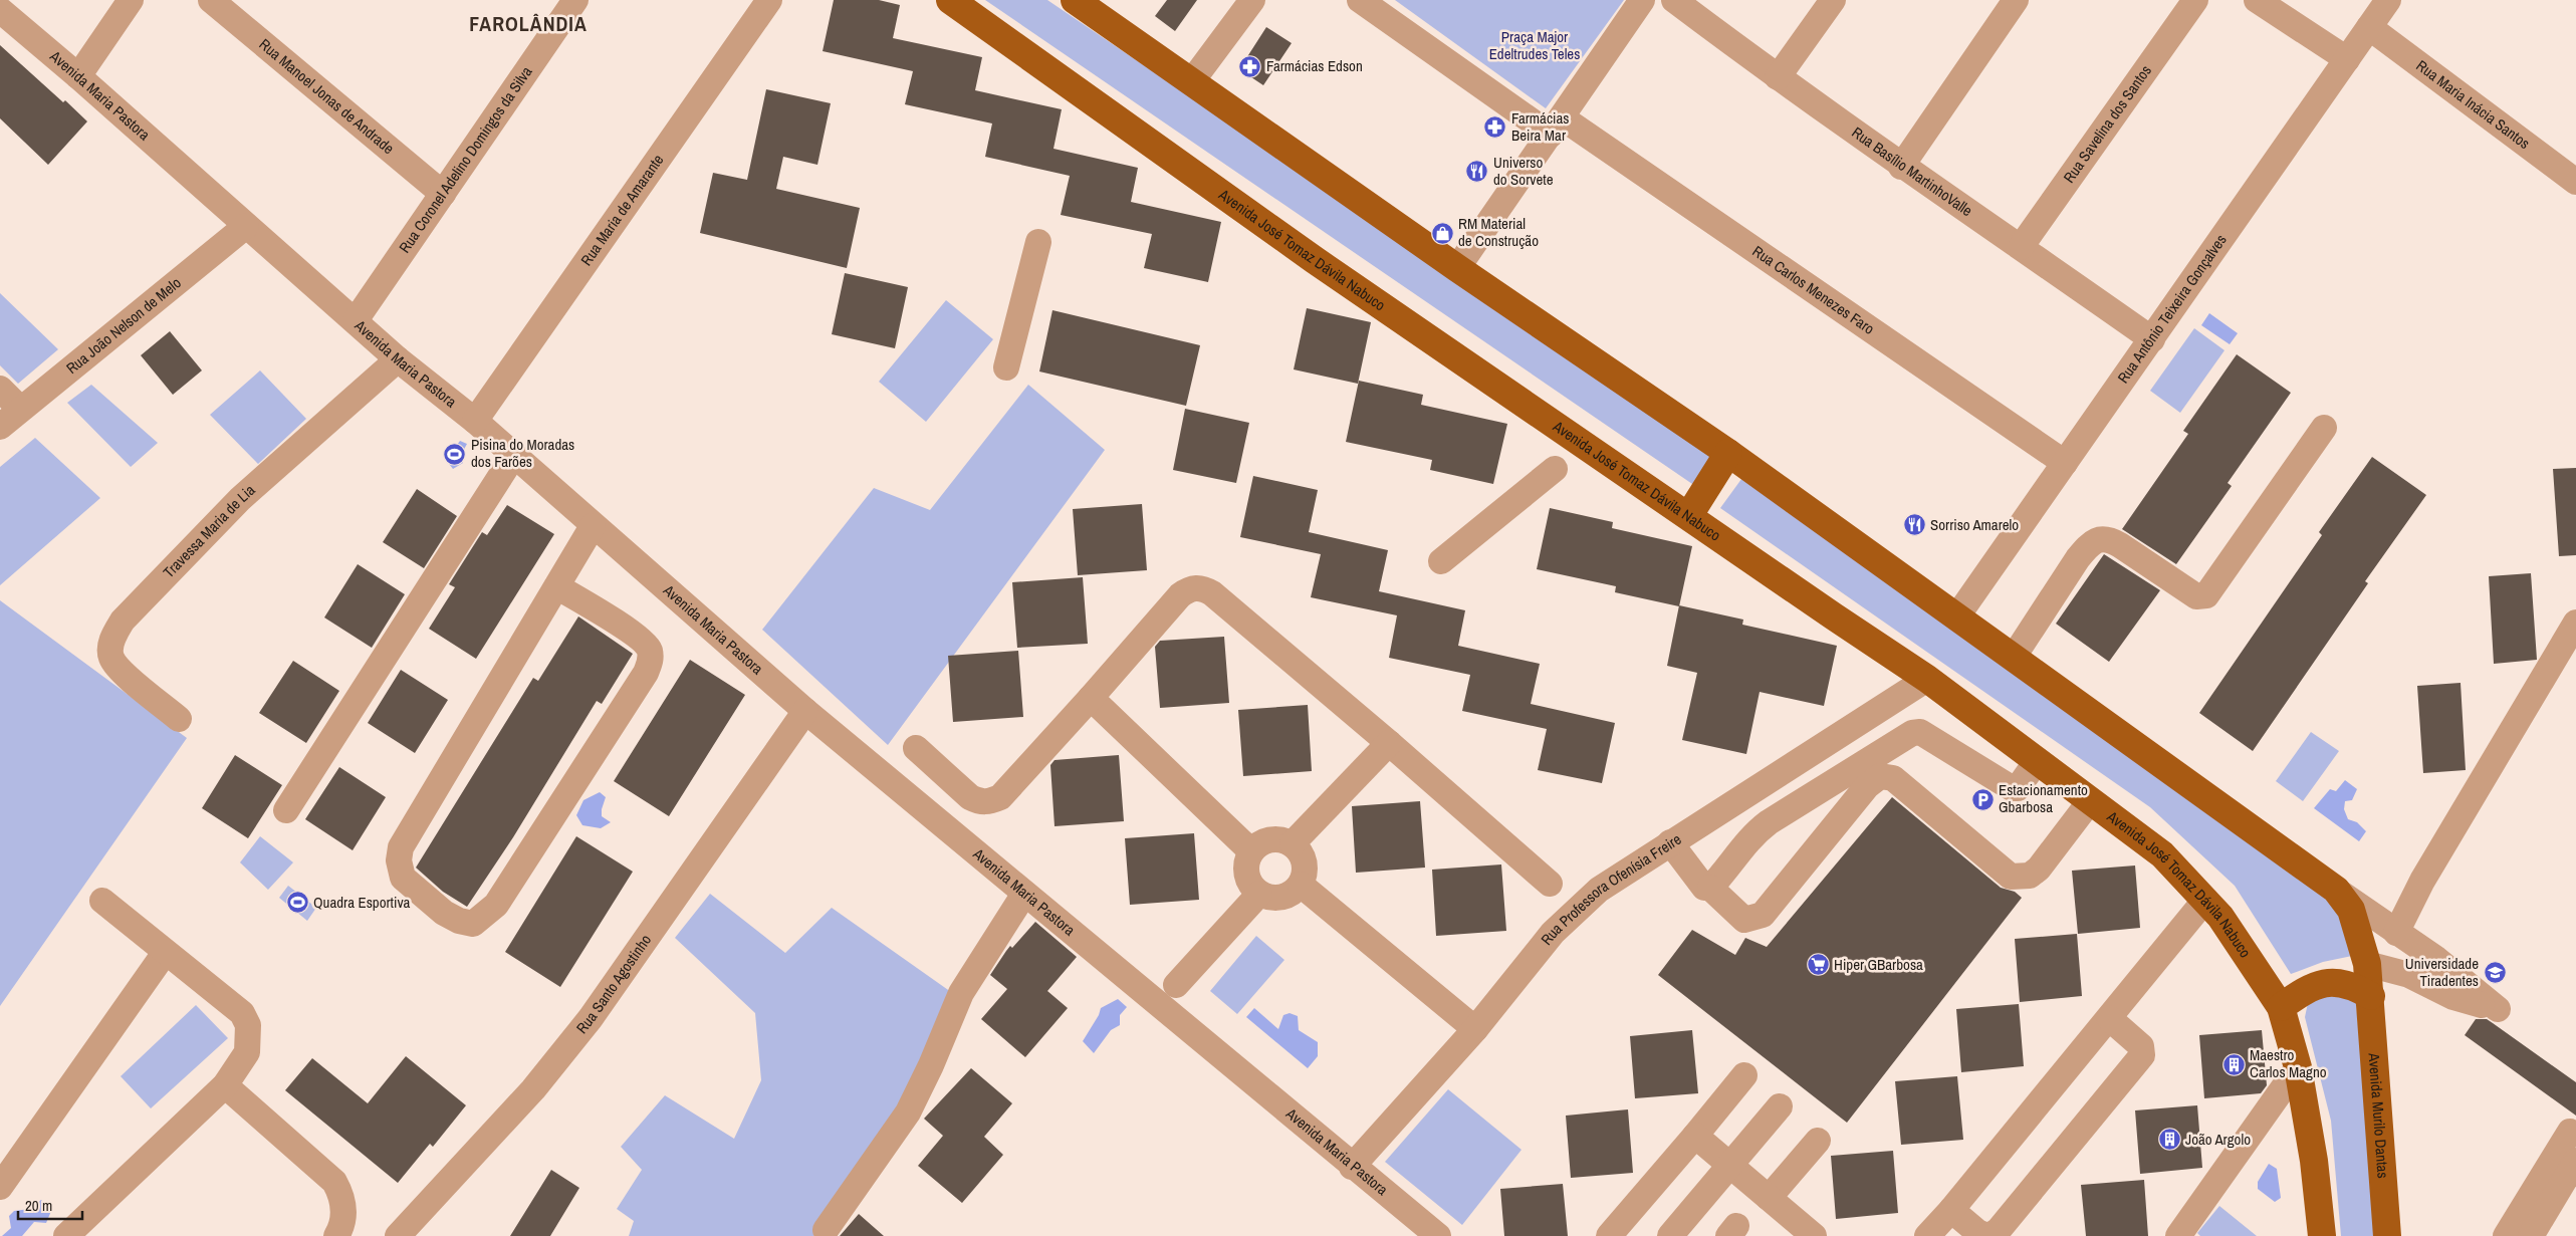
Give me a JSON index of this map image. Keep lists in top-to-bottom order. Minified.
{"streets":{"main road":["Avenida José Tomaz Dávila Nabuco","Avenida Murilo Dantas"],"street":["Avenida Maria Pastora","Rua Manoel Jonas de Andrade","Rua Maria Inácia Santos","Rua Savelina dos Santos","Rua Coronel Adelino Domingos da Silva","Rua Basílio MartinhoValle","Rua Maria de Amarante","Rua Carlos Menezes Faro","Rua Antônio Teixeira Gonçalves","Rua João Nelson de Melo","Travessa Maria de Lia","Rua Professora Ofenísia Freire","Rua Santo Agostinho"]},"crossings":[["Avenida Maria Pastora","Rua Coronel Adelino Domingos da Silva"],["Avenida Maria Pastora","Rua Maria de Amarante"],["Avenida Maria Pastora","Rua João Nelson de Melo"],["Avenida Maria Pastora","Travessa Maria de Lia"],["Avenida Maria Pastora","Rua Professora Ofenísia Freire"],["Avenida Maria Pastora","Rua Santo Agostinho"],["Rua Manoel Jonas de Andrade","Rua Coronel Adelino Domingos da Silva"],["Rua Maria Inácia Santos","Rua Antônio Teixeira Gonçalves"],["Rua Savelina dos Santos","Rua Basílio MartinhoValle"],["Rua Basílio MartinhoValle","Rua Antônio Teixeira Gonçalves"],["Avenida José Tomaz Dávila Nabuco","Rua Professora Ofenísia Freire"],["Rua Carlos Menezes Faro","Rua Antônio Teixeira Gonçalves"]],"districts":["FAROLÂNDIA"],"parks":["Praça Major Edeltrudes Teles"],"places":{"pharmacy":["Farmácias Edson","Farmácias Beira Mar"],"restaurant":["Universo do Sorvete","Sorriso Amarelo"],"shop":["RM Material de Construção"],"sports":["Pisina do Moradas dos Farões","Quadra Esportiva"],"parking":["Estacionamento Gbarbosa"],"supermarket":["Hiper GBarbosa"],"school or university":["Universidade Tiradentes"],"building":["Maestro Carlos Magno","João Argolo"]},"scale_bar":"20 m"}
